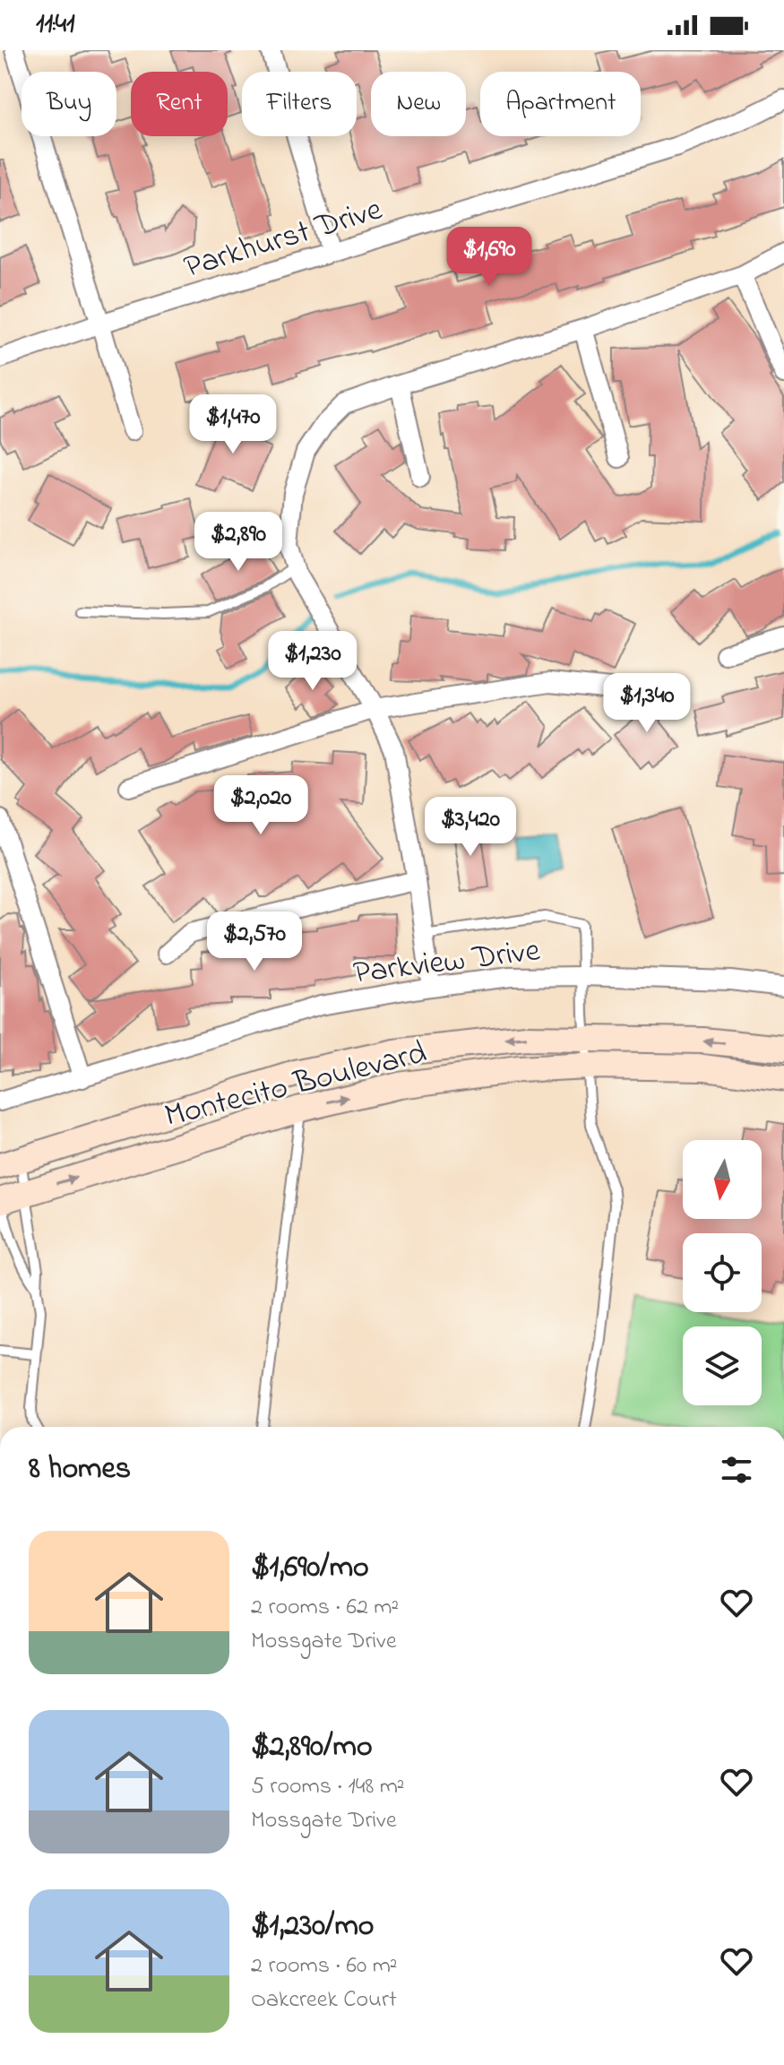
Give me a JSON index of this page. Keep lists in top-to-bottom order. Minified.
{"streets":{"main road":["Montecito Boulevard"],"street":["Parkhurst Drive","Parkview Drive"]},"north":"bottom","page":{"status":"11:41","chip":["Buy","Rent","Filters","New","Apartment"],"price":["$1,690","$1,470","$2,890","$1,230","$1,340","$2,020","$3,420","$2,570"],"heading":"8 homes","list":[{"name":"$1,690/mo","note":"2 rooms · 62 m² · Mossgate Drive"},{"name":"$2,890/mo","note":"5 rooms · 148 m² · Mossgate Drive"},{"name":"$1,230/mo","note":"2 rooms · 60 m² · Oakcreek Court"}]}}
